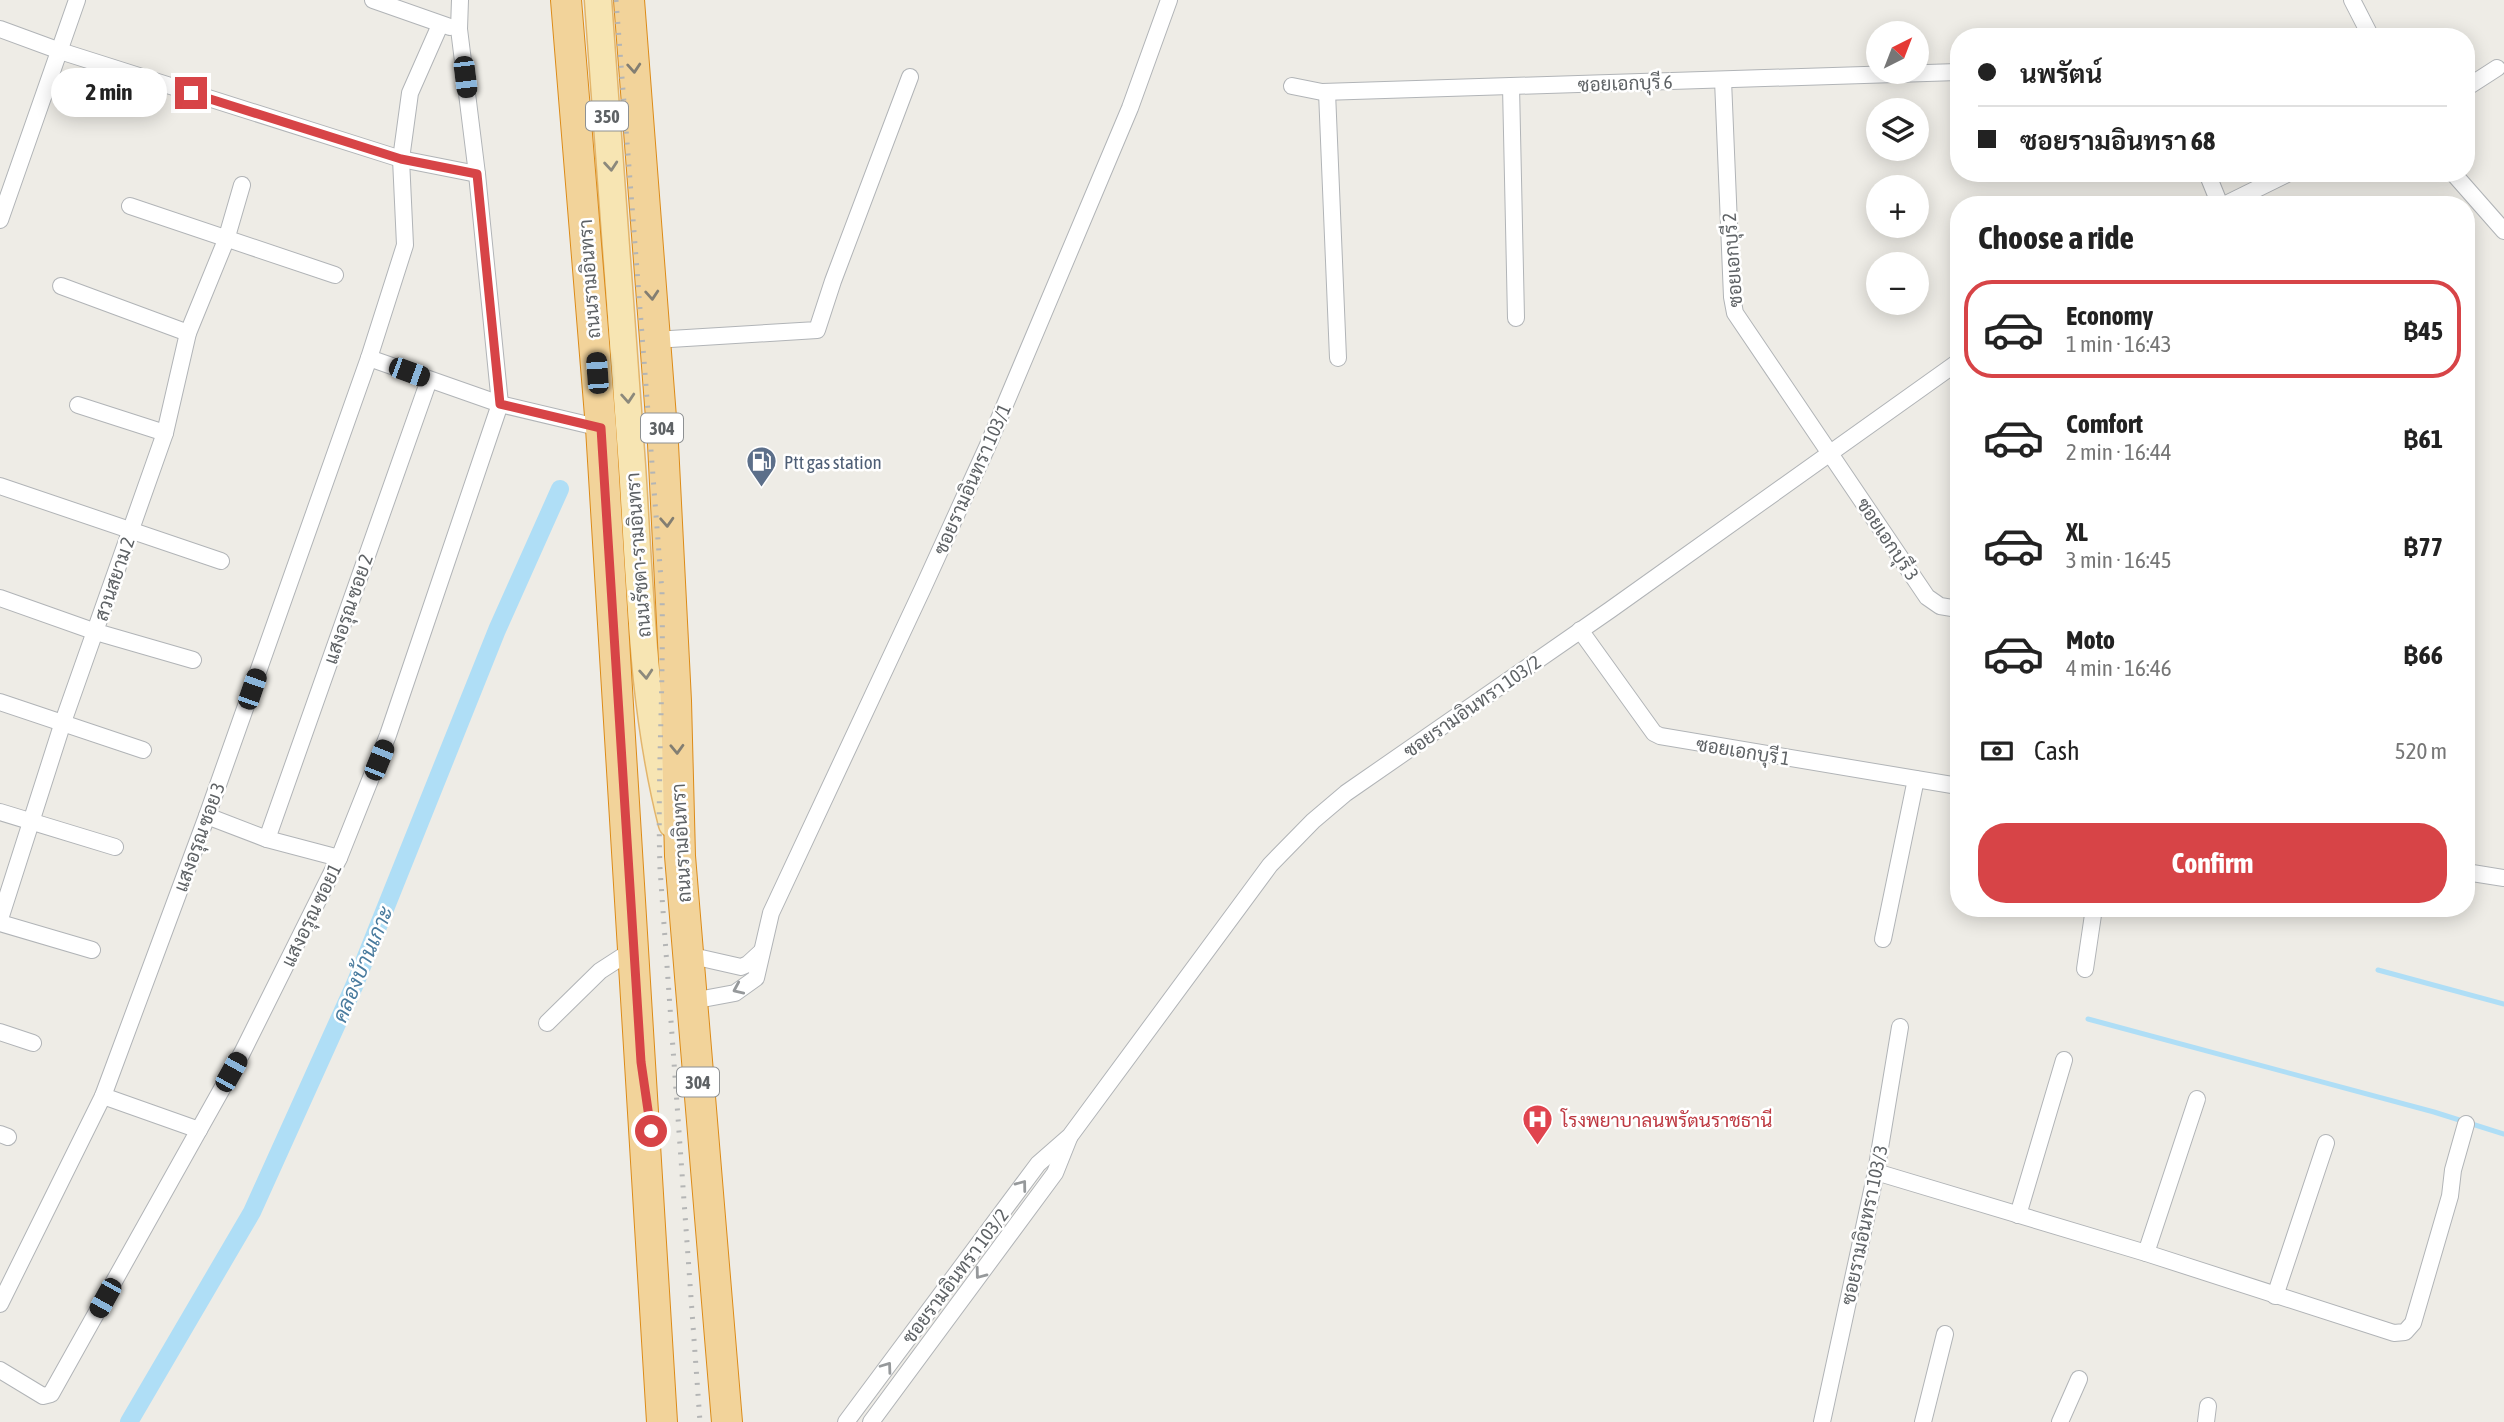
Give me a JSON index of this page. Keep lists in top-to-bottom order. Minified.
{"streets":{"highway":["ถนนรามอินทรา","304"],"main road":["350","ถนนรัชดา-รามอินทรา"],"street":["ซอยเอกบุรี 6","ซอยเอกบุรี 2","ซอยรามอินทรา 103/1","ซอยเอกบุรี 3","สวนสยาม 2","แสงอรุณ ซอย 2","ซอยรามอินทรา 103/2","ซอยเอกบุรี 1","แสงอรุณ ซอย 3","แสงอรุณ ซอย1","ซอยรามอินทรา 103/3"]},"crossings":[["ซอยเอกบุรี 6","ซอยเอกบุรี 2"],["ซอยเอกบุรี 2","ซอยเอกบุรี 3"],["ซอยเอกบุรี 2","ซอยรามอินทรา 103/2"],["ถนนรามอินทรา","ซอยรามอินทรา 103/1"],["ถนนรามอินทรา","ถนนรัชดา-รามอินทรา"],["ซอยเอกบุรี 3","ซอยรามอินทรา 103/2"],["ซอยรามอินทรา 103/2","ซอยเอกบุรี 1"]],"one_way":["ถนนรัชดา-รามอินทรา"],"water":["คลองบ้านเกาะ"],"places":{"fuel station":["Ptt gas station"],"hospital":["โรงพยาบาลนพรัตนราชธานี"]},"north":"top right","page":{"map_buttons":["+","−"],"banner":["นพรัตน์","ซอยรามอินทรา 68"],"bubble":"2 min","heading":"Choose a ride","list":[{"name":"Economy","note":"1 min · 16:43","value":"฿45"},{"name":"Comfort","note":"2 min · 16:44","value":"฿61"},{"name":"XL","note":"3 min · 16:45","value":"฿77"},{"name":"Moto","note":"4 min · 16:46","value":"฿66"}],"pay":["Cash","520 m"],"buttons":"Confirm"}}
